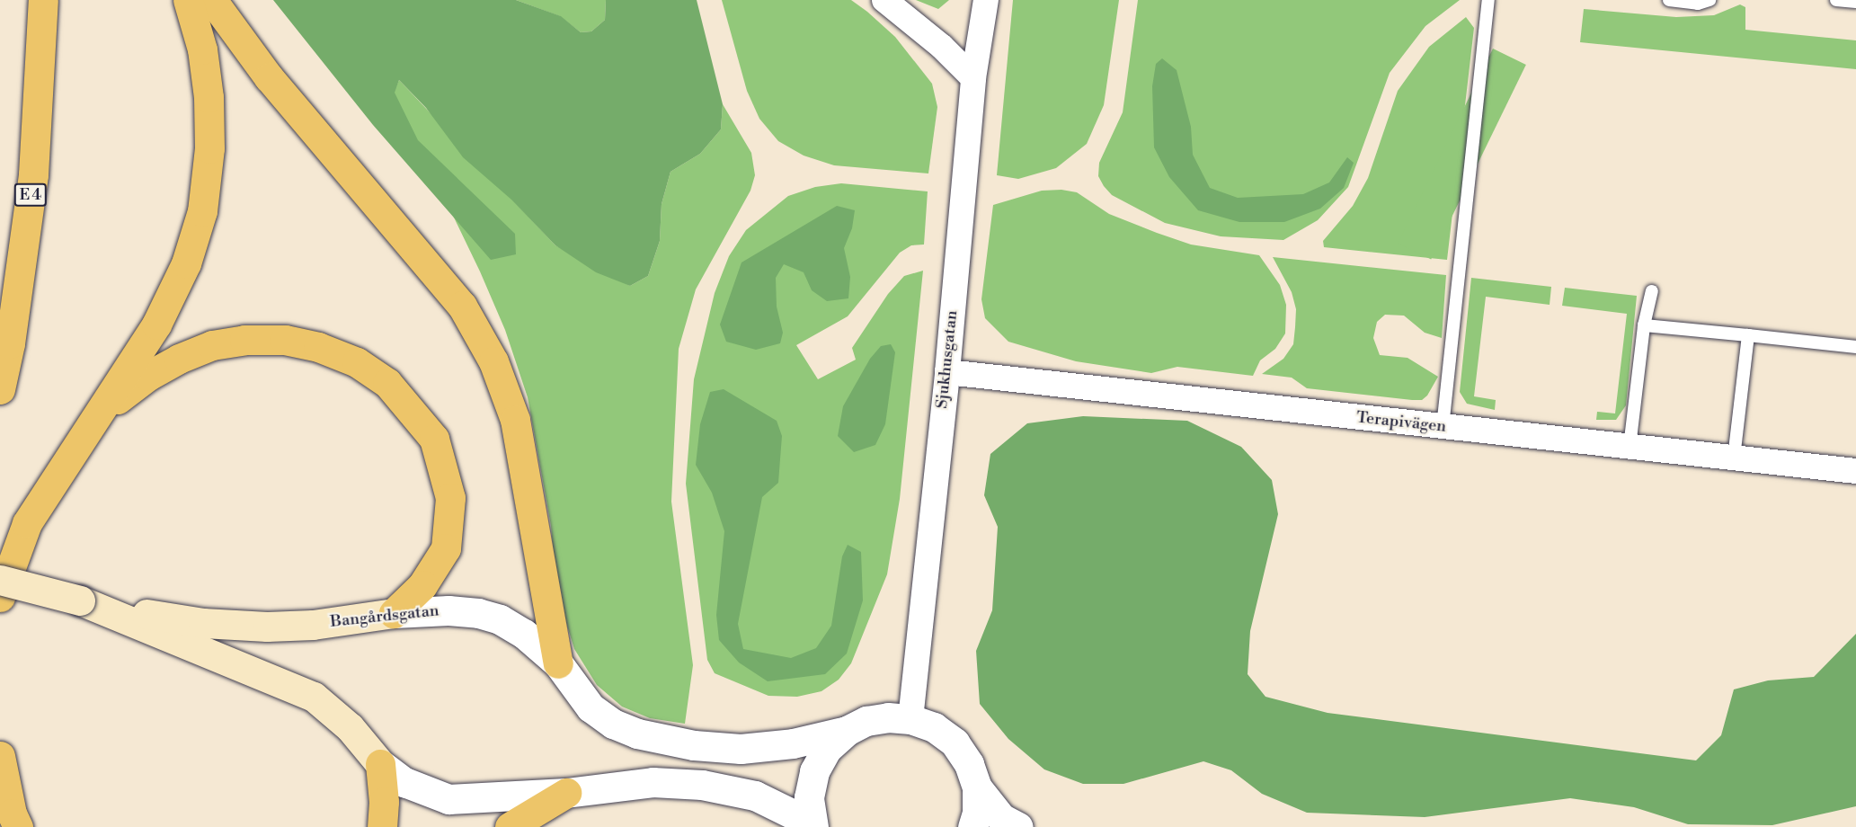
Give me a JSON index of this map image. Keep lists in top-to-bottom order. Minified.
{"streets":{"highway":["E 4"],"main road":["Bangårdsgatan"],"street":["Sjukhusgatan","Terapivägen"]},"crossings":[["Sjukhusgatan","Terapivägen"],["Sjukhusgatan","Bangårdsgatan"]]}
